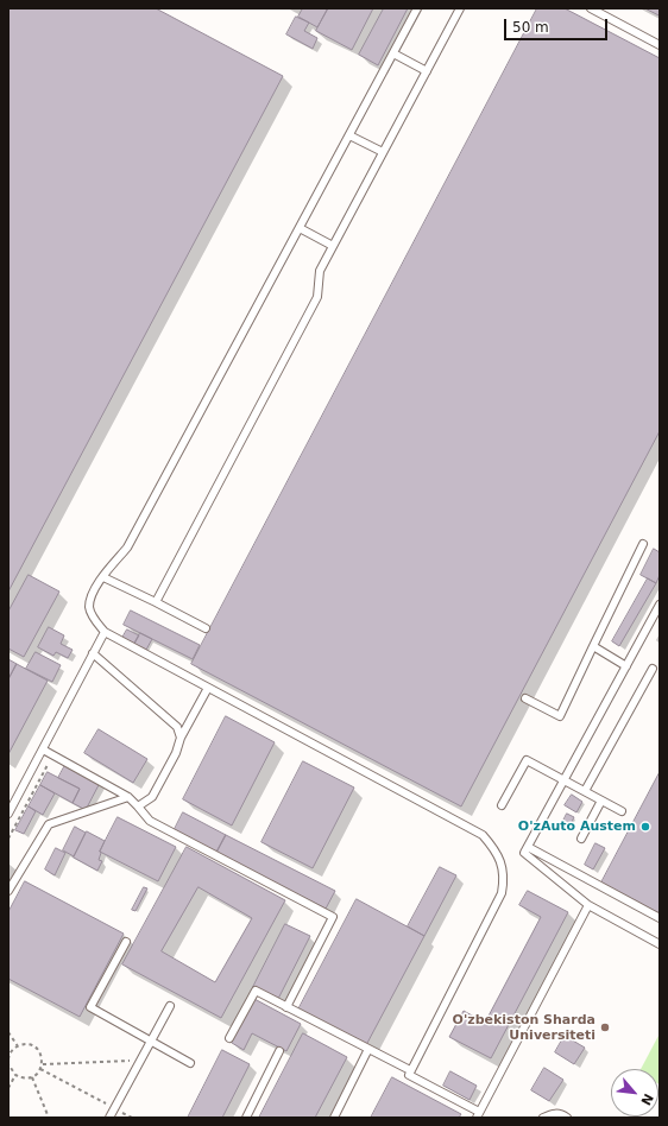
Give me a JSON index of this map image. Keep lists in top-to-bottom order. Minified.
{"places":["O'zAuto Austem","O'zbekiston Sharda Universiteti"],"scale_bar":"50 m","north":"bottom right"}
